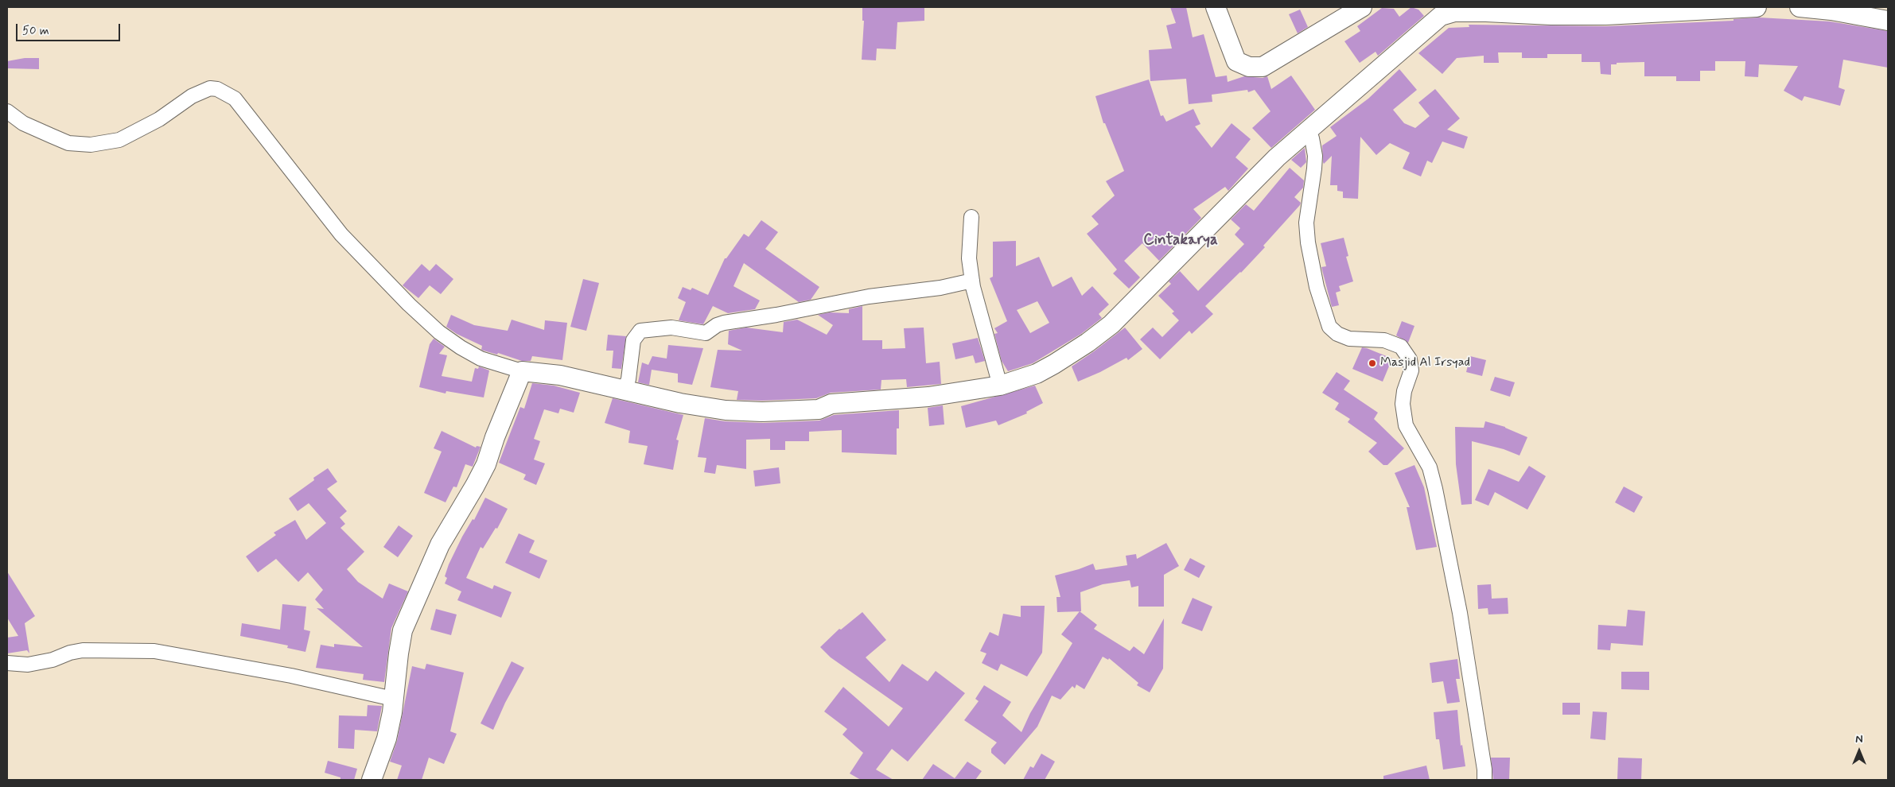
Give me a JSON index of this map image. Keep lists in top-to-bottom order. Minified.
{"districts":["Cintakarya"],"places":["Masjid Al Irsyad"],"scale_bar":"50 m","north":"top"}
